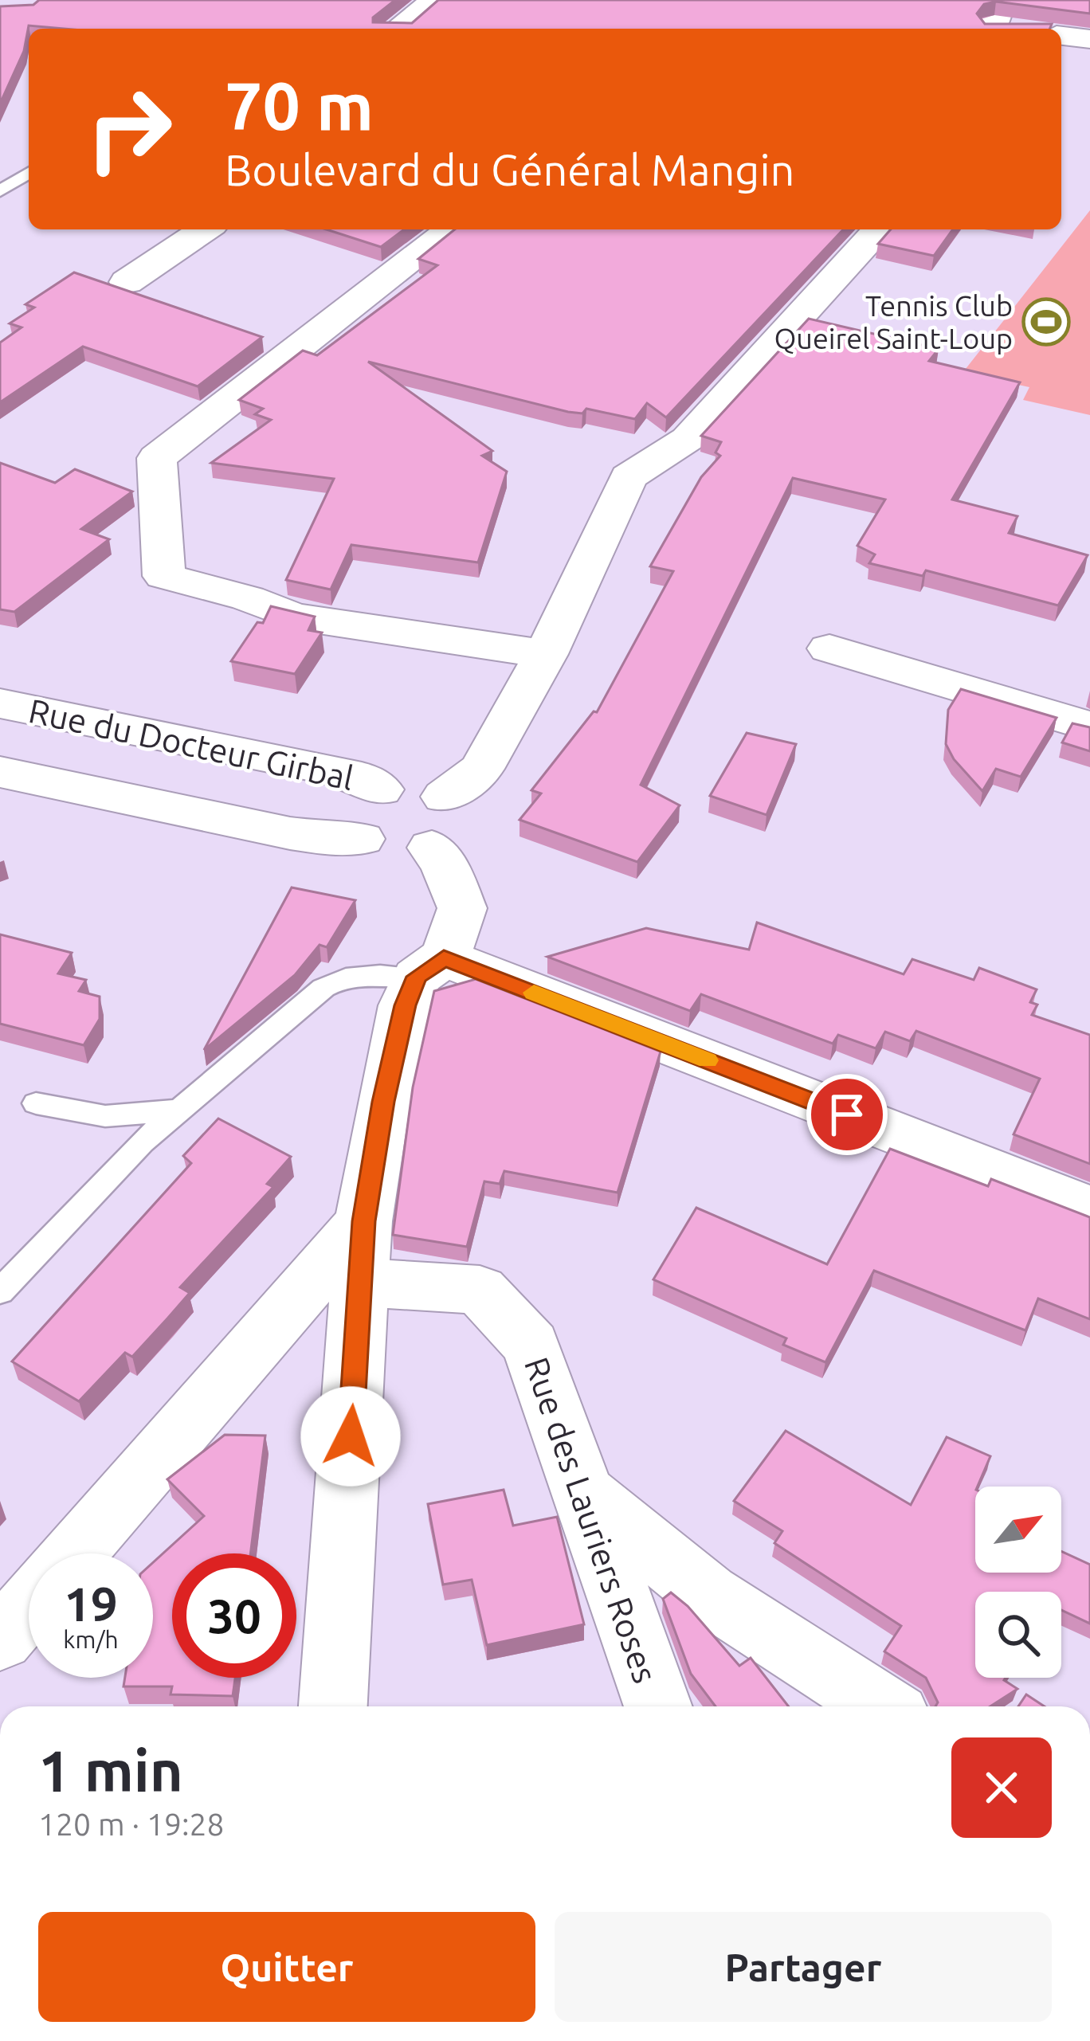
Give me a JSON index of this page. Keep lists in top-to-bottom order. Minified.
{"streets":{"street":["Rue du Docteur Girbal","Rue des Lauriers Roses"]},"places":{"sports":["Tennis Club Queirel Saint-Loup"]},"north":"top right","page":{"turn":["70 m","Boulevard du Général Mangin"],"speed":"19 km/h","limit":"30","heading":["1 min","120 m · 19:28"],"buttons":["Quitter","Partager"]}}
